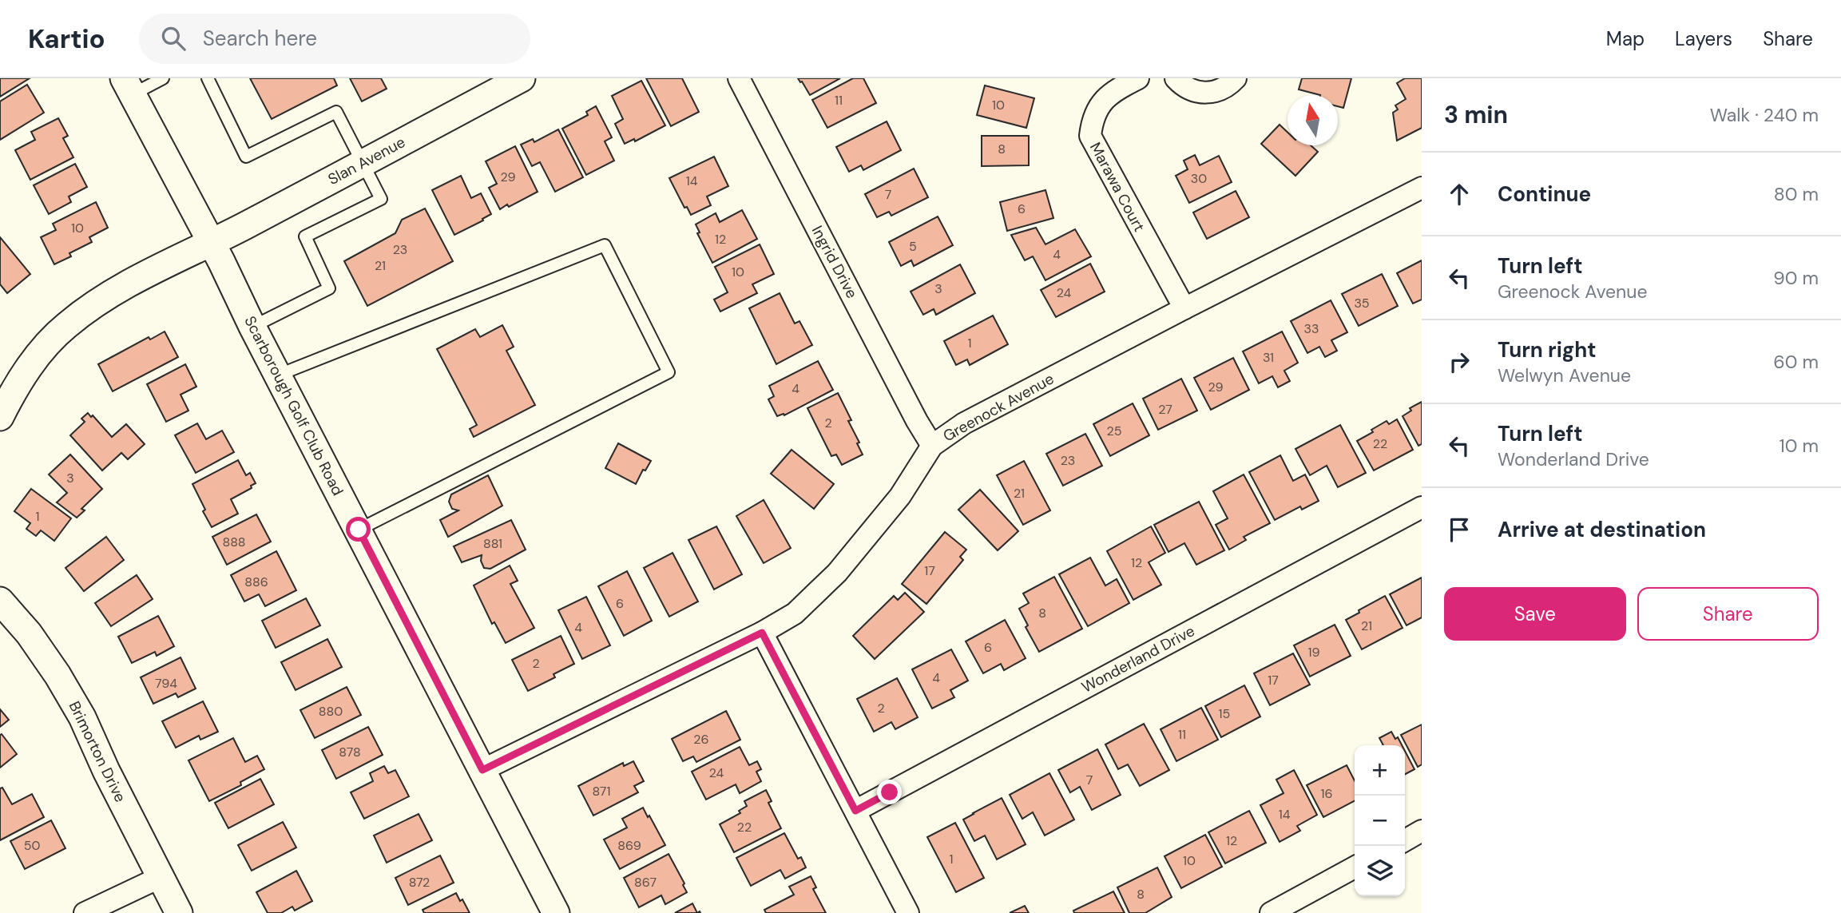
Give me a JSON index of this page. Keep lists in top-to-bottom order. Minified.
{"streets":{"street":["Slan Avenue","Marawa Court","Ingrid Drive","Scarborough Golf Club Road","Greenock Avenue","Wonderland Drive","Brimorton Drive"]},"crossings":[["Slan Avenue","Scarborough Golf Club Road"],["Marawa Court","Greenock Avenue"],["Ingrid Drive","Greenock Avenue"],["Scarborough Golf Club Road","Greenock Avenue"]],"house_numbers":["11","10","8","29","30","14","7","6","10","12","5","23","4","21","10","3","24","35","33","1","31","29","4","27","2","25","22","23","3","21","1","888","881","12","17","886","6","8","21","4","6","19","2","4","17","794","2","880","15","11","26","878","24","7","871","16","14","22","12","50","869","1","10","872","867","8"],"north":"top","page":{"header":"Kartio","search":"Search here","nav":["Map","Layers","Share"],"heading":["3 min","Walk · 240 m"],"list":[["Continue","80 m"],["Turn left","Greenock Avenue","90 m"],["Turn right","Welwyn Avenue","60 m"],["Turn left","Wonderland Drive","10 m"],"Arrive at destination"],"buttons":["Save","Share"],"map_buttons":["+","−"]}}
